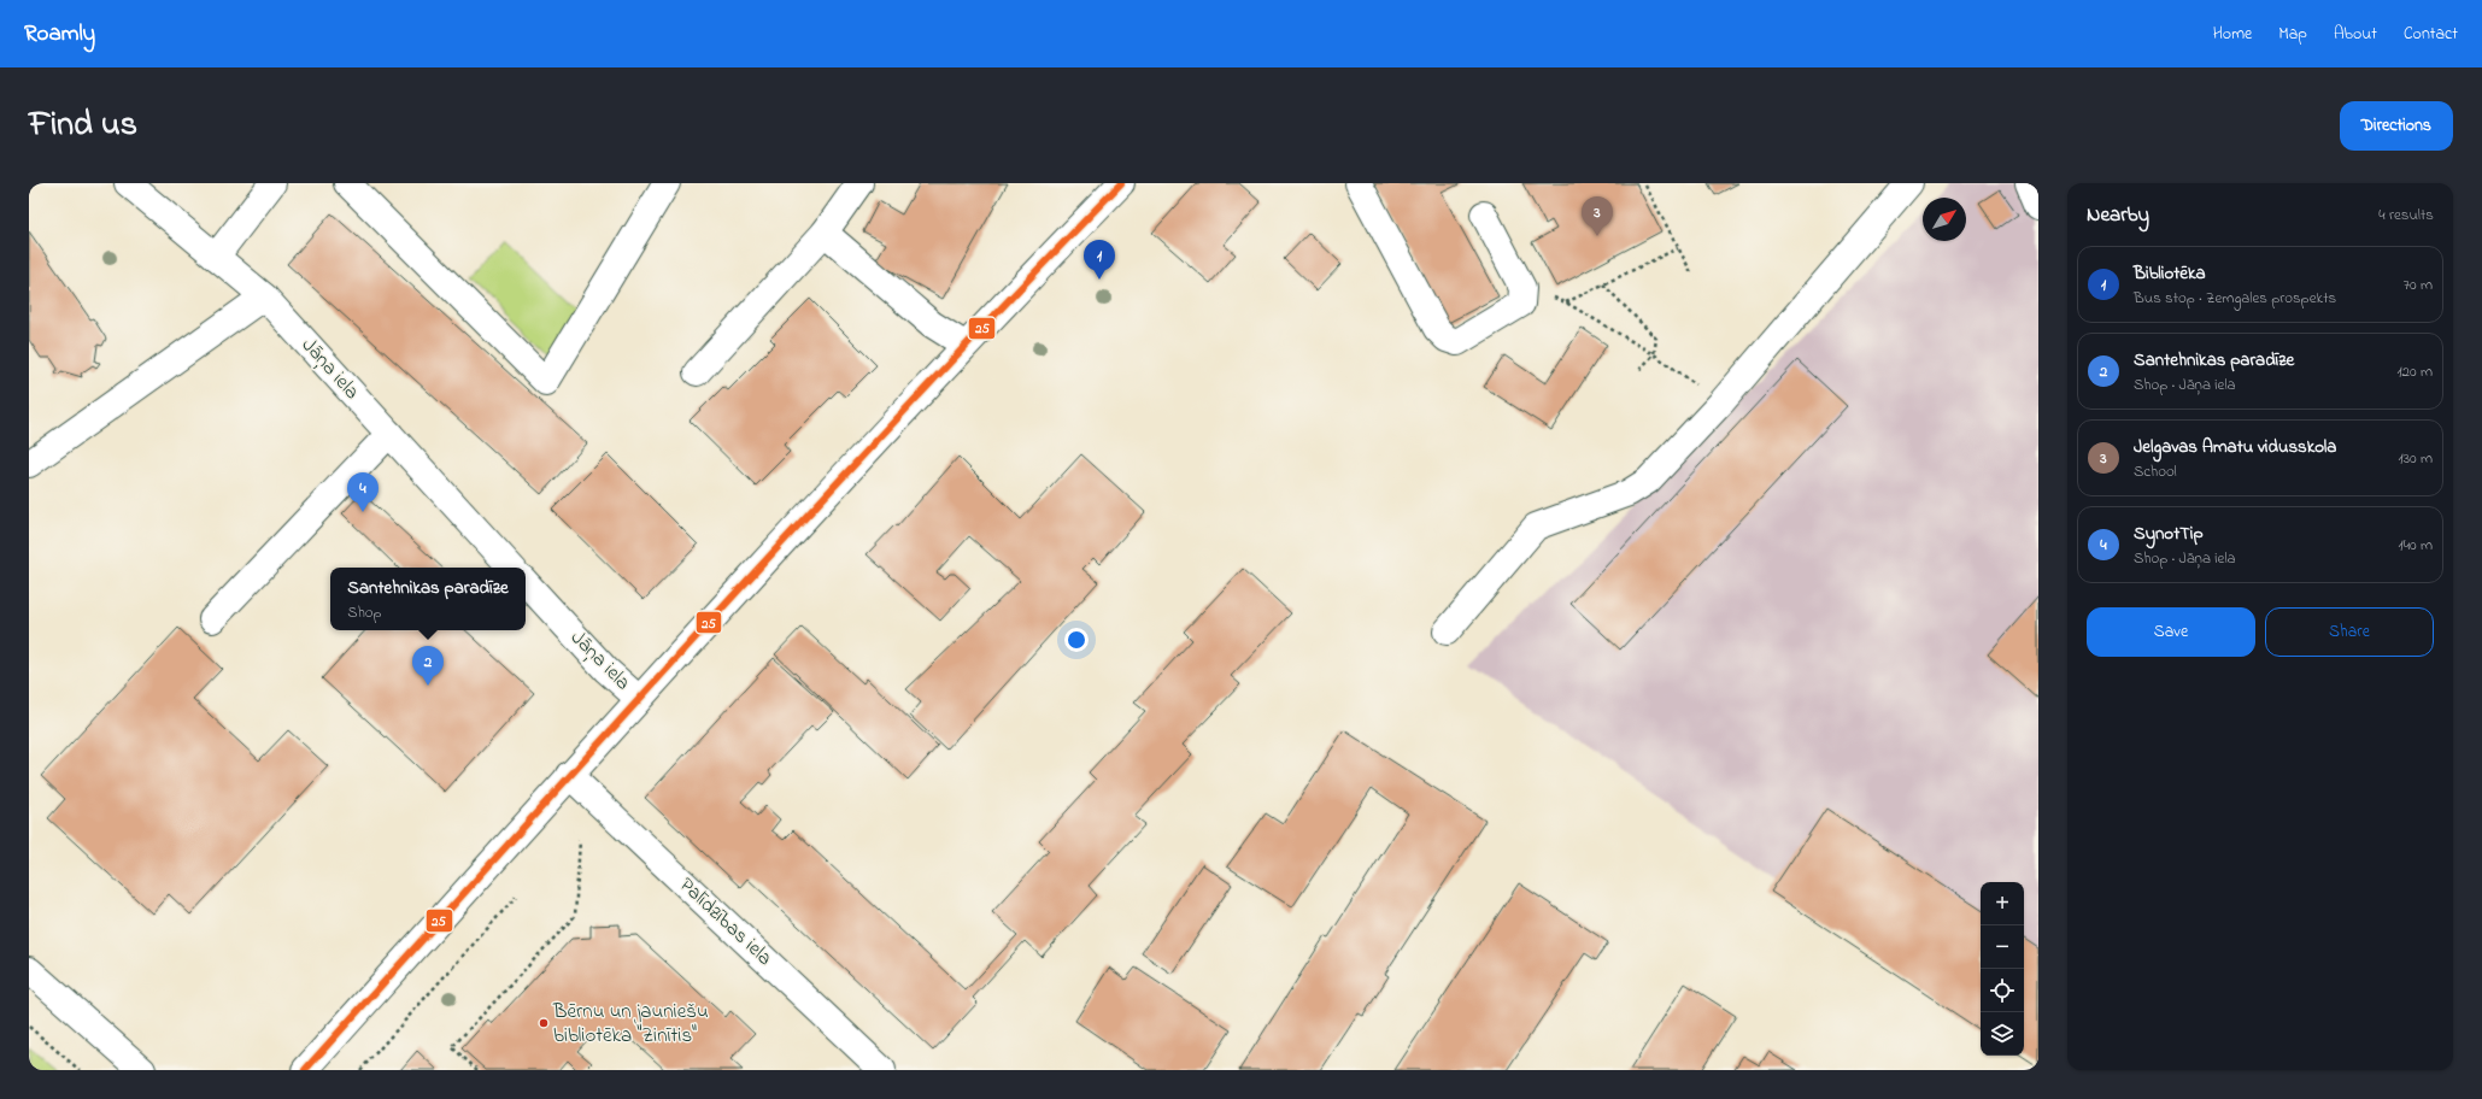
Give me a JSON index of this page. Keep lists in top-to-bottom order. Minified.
{"streets":{"street":["Jāņa iela","Palīdzības iela"]},"places":["Bērnu un jauniešu bibliotēka \"Zinītis\""],"lines":["transit line 25"],"north":"top right","page":{"header":"Roamly","nav":["Home","Map","About","Contact"],"title":"Find us","buttons":["Directions",["Save","Share"]],"heading":["Nearby","4 results"],"pins":["3","1","4","2"],"list":[{"mark":"1","name":"Bibliotēka","note":"Bus stop · Zemgales prospekts","value":"70 m"},{"mark":"2","name":"Santehnikas paradīze","note":"Shop · Jāņa iela","value":"120 m"},{"mark":"3","name":"Jelgavas Amatu vidusskola","note":"School","value":"130 m"},{"mark":"4","name":"SynotTip","note":"Shop · Jāņa iela","value":"140 m"}],"popup":["Santehnikas paradīze","Shop"],"map_buttons":["+","−"]}}
